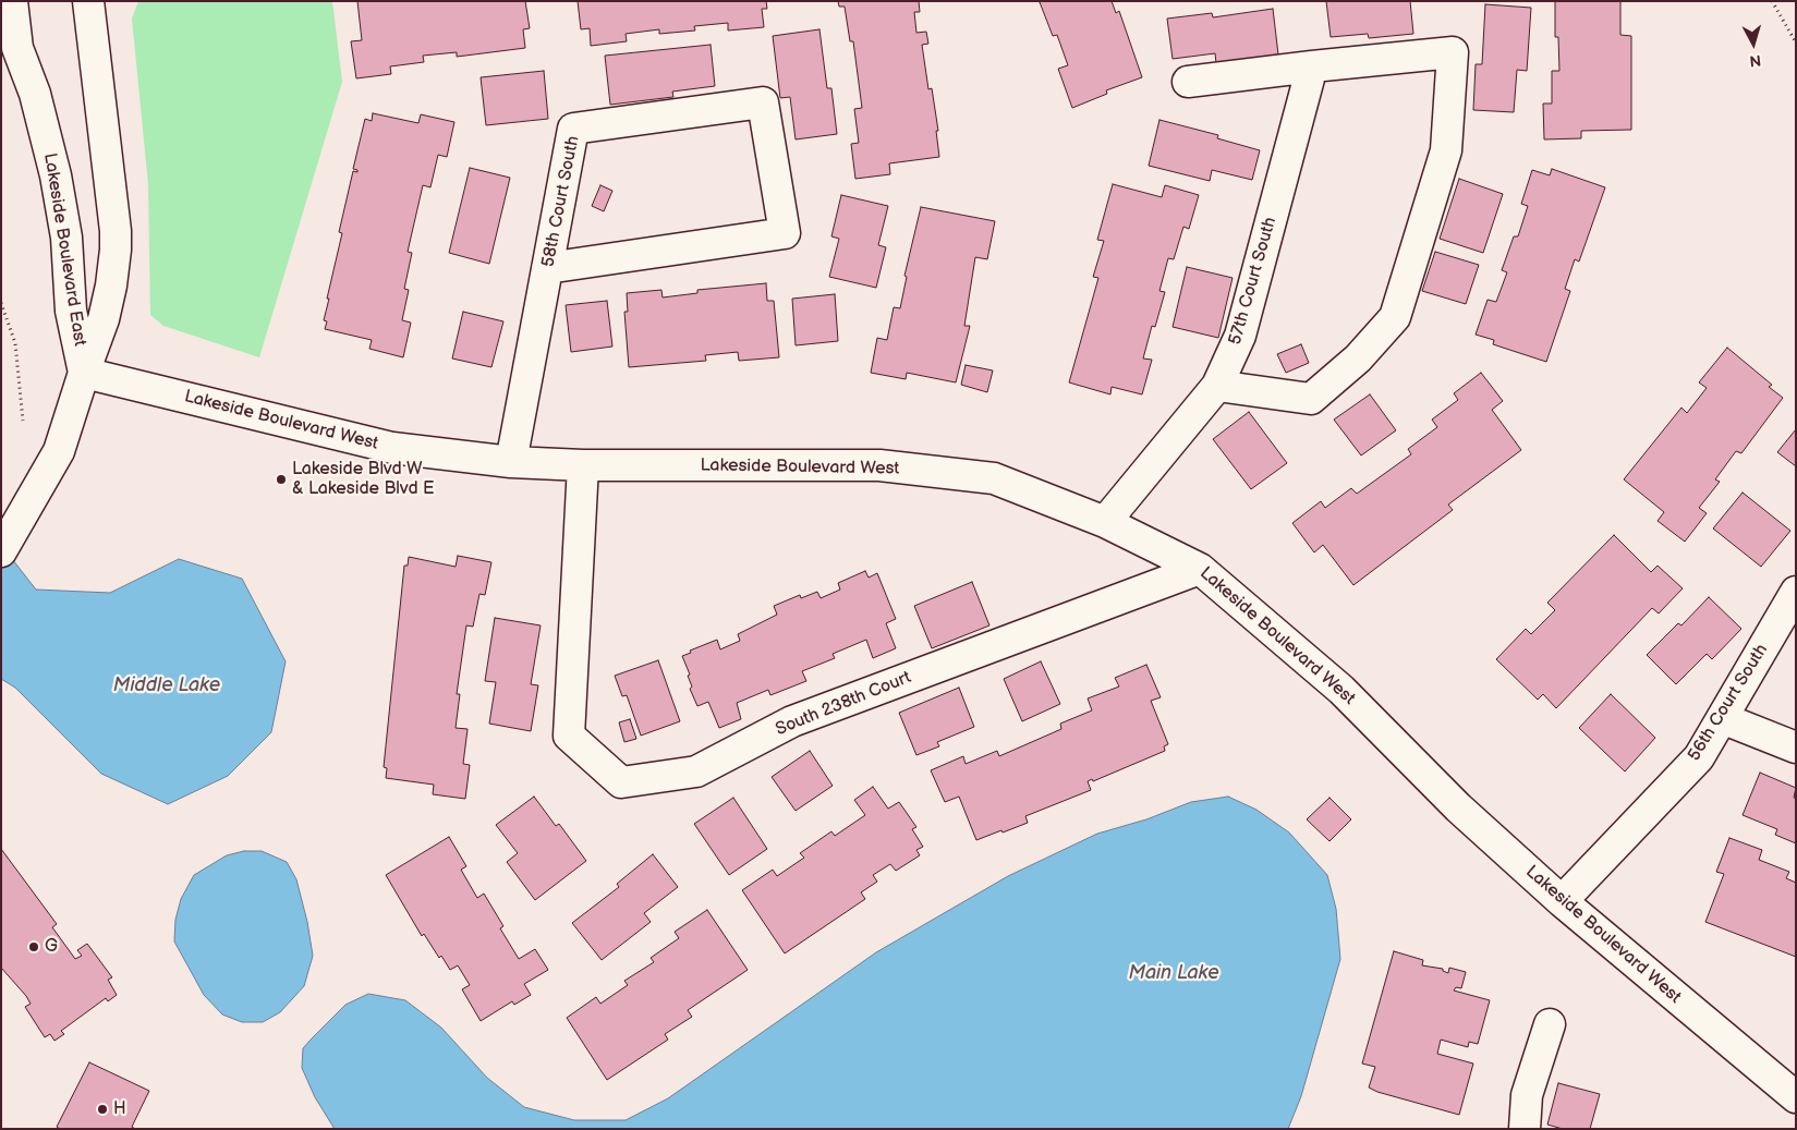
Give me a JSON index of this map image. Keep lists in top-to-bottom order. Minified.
{"streets":{"street":["58th Court South","Lakeside Boulevard East","57th Court South","Lakeside Boulevard West","56th Court South","South 238th Court"]},"crossings":[["58th Court South","Lakeside Boulevard West"],["Lakeside Boulevard East","Lakeside Boulevard West"],["57th Court South","Lakeside Boulevard West"],["Lakeside Boulevard West","56th Court South"],["Lakeside Boulevard West","South 238th Court"]],"water":["Middle Lake","Main Lake"],"places":["Lakeside Blvd W & Lakeside Blvd E","G","H"],"north":"bottom"}
